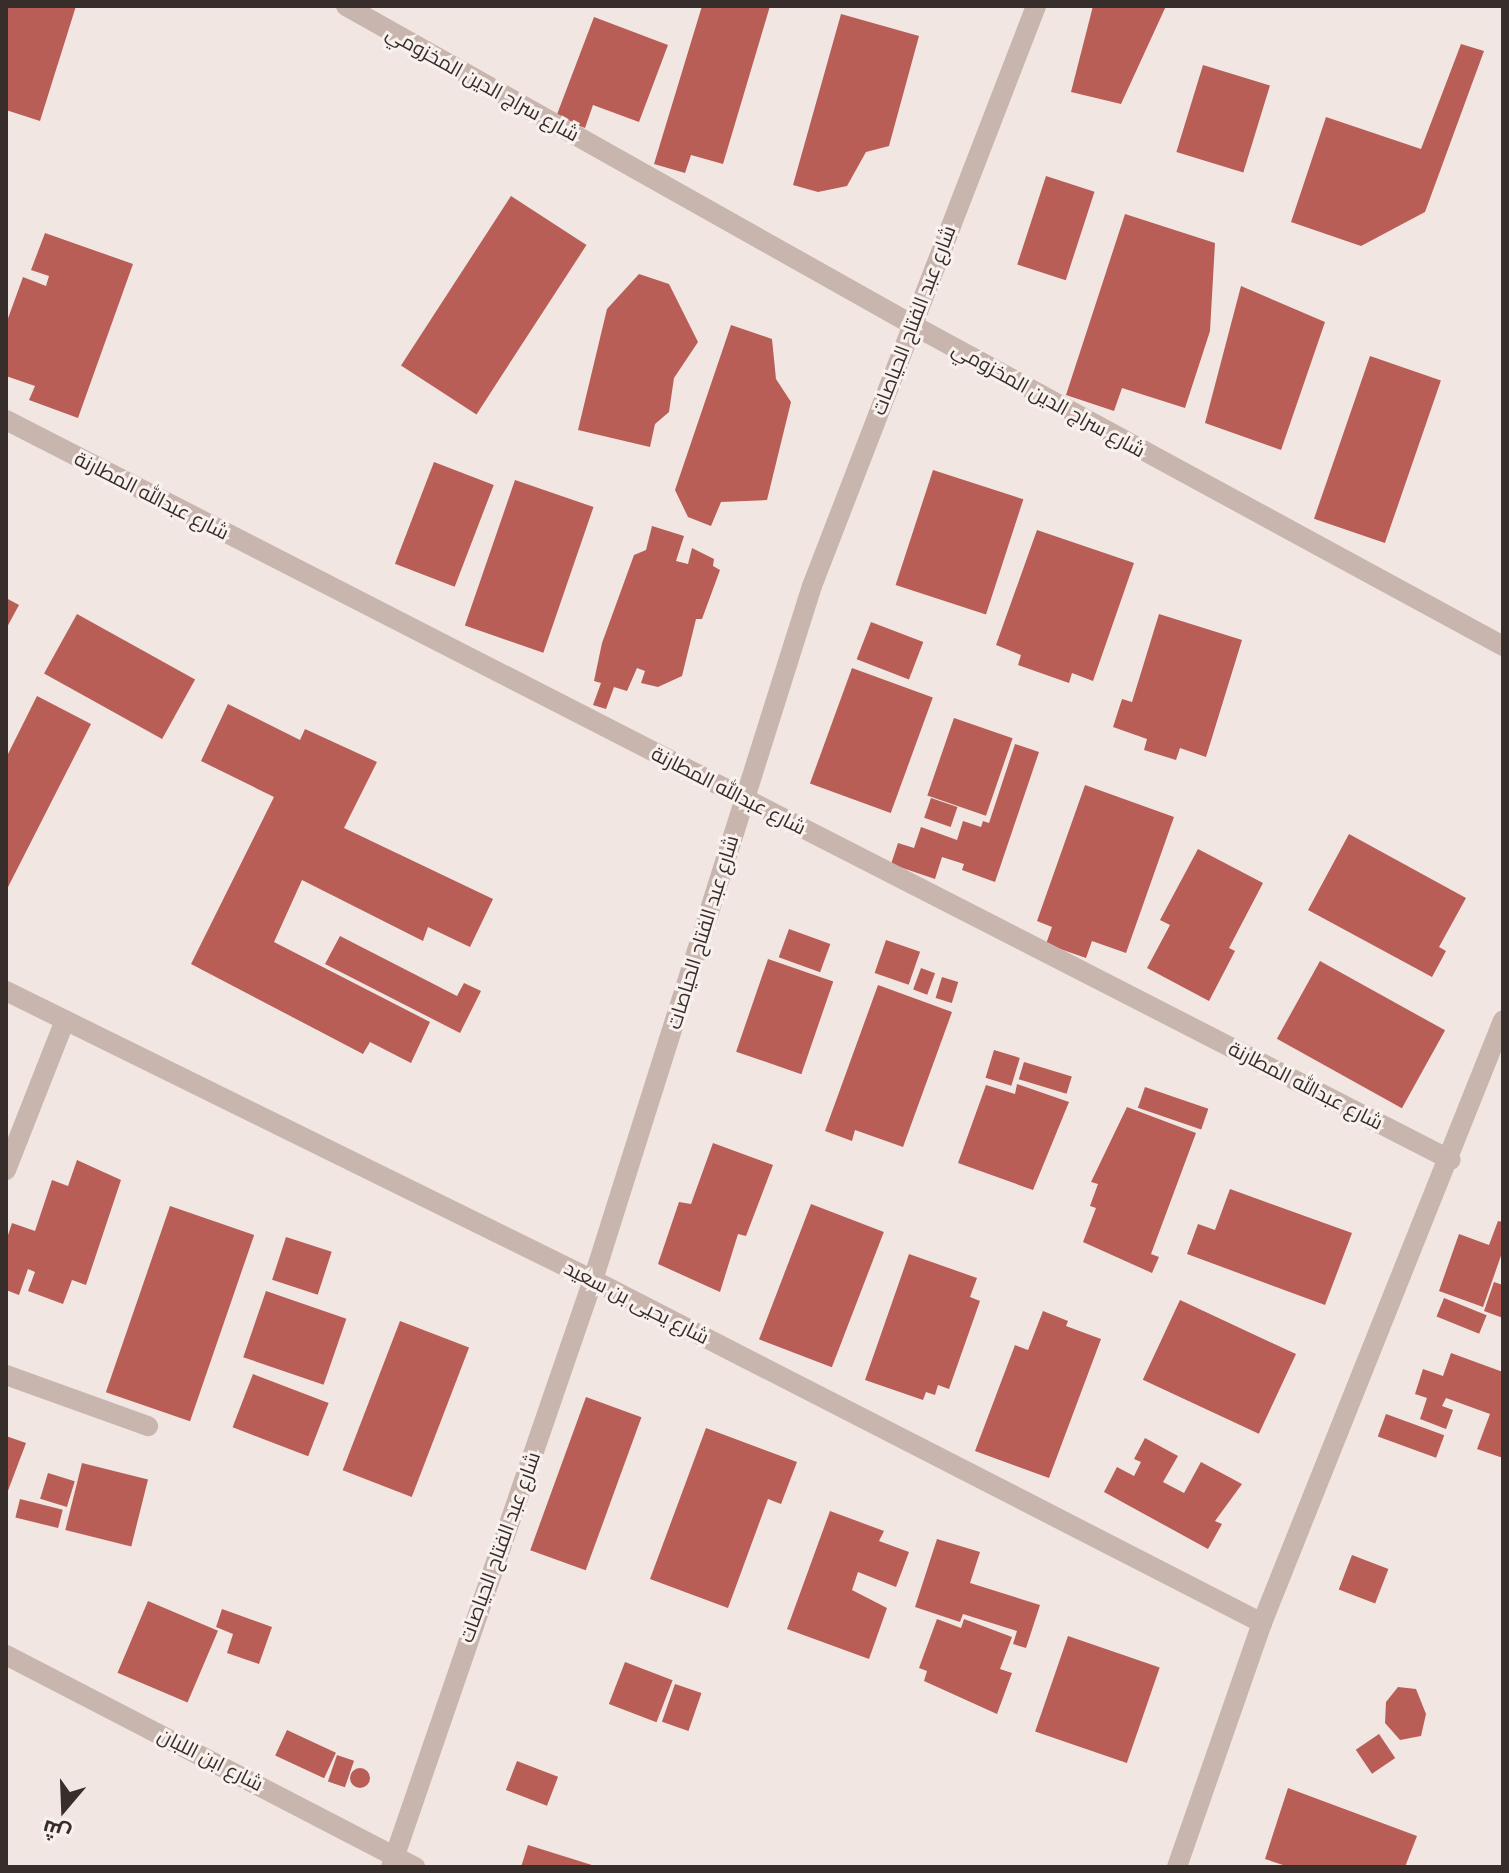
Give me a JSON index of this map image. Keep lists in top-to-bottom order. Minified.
{"streets":{"street":["شارع سراج الدين المخزومي","شارع عبد الفتاح الحياصات","شارع عبدالله المطارنة","شارع يحيى بن سعيد","شارع ابن اللبان"]},"crossings":[["شارع سراج الدين المخزومي","شارع عبد الفتاح الحياصات"],["شارع عبد الفتاح الحياصات","شارع عبدالله المطارنة"],["شارع عبد الفتاح الحياصات","شارع يحيى بن سعيد"],["شارع عبد الفتاح الحياصات","شارع ابن اللبان"]],"north":"bottom"}
